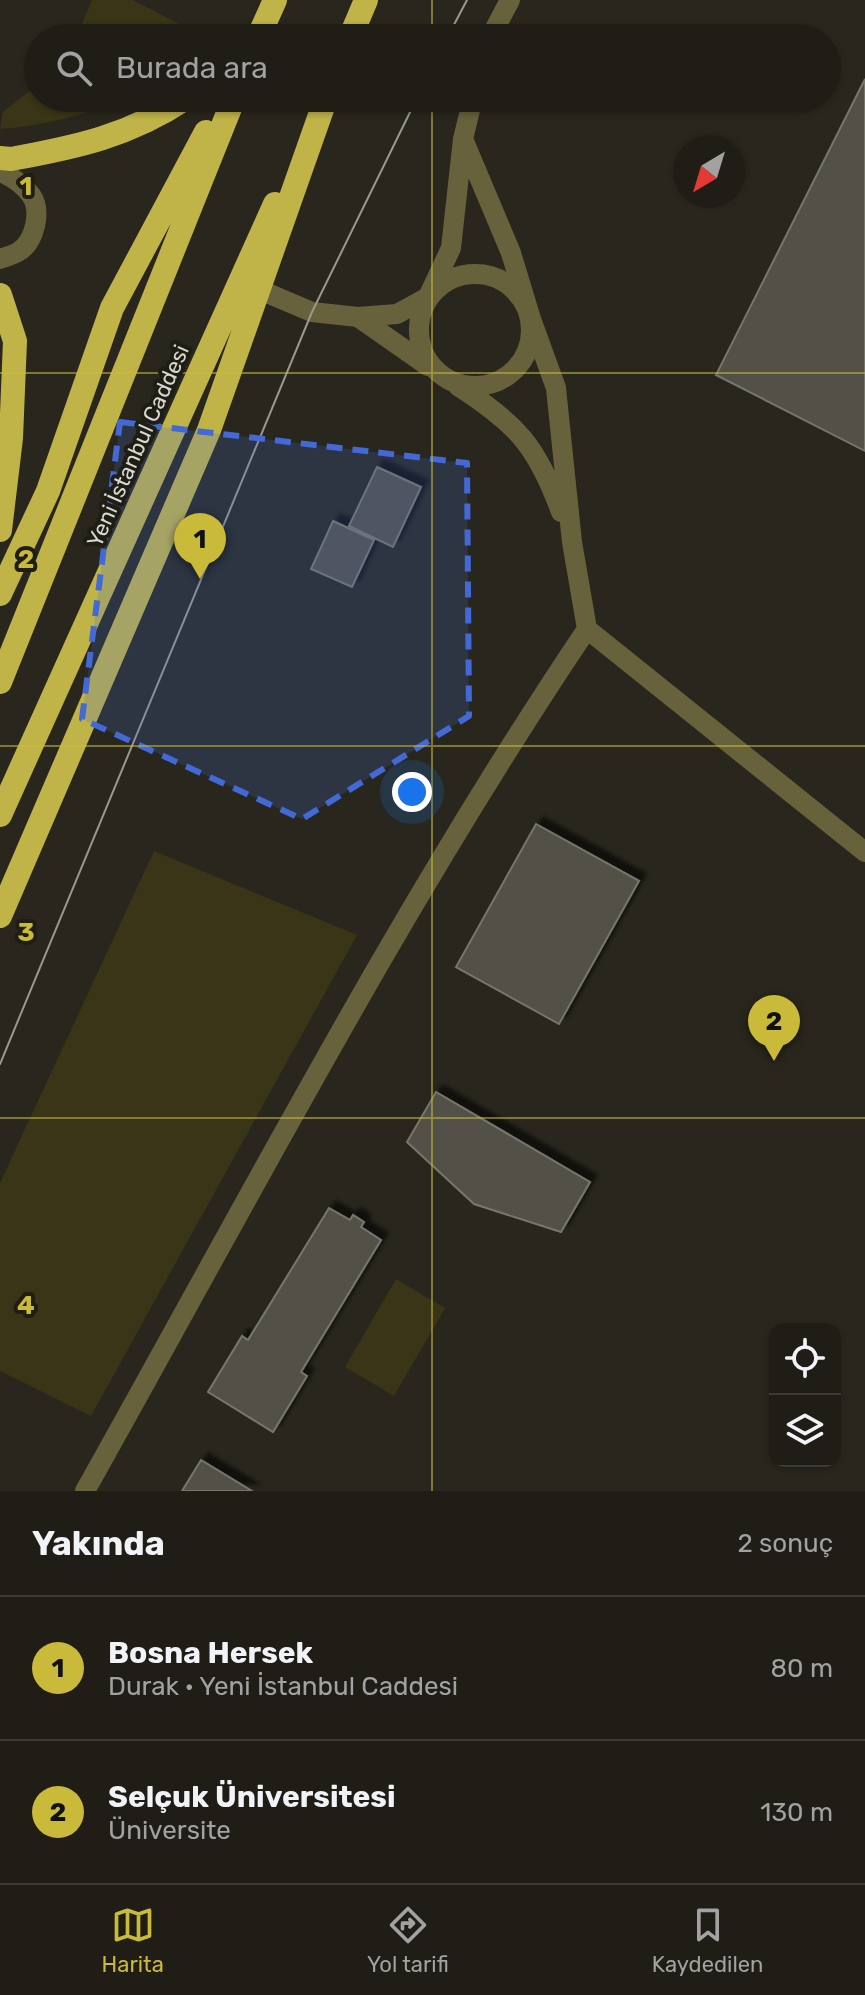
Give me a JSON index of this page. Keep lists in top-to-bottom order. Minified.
{"streets":{"highway":["Yeni İstanbul Caddesi"]},"north":"bottom left","page":{"search":"Burada ara","pins":["1","2"],"heading":["Yakında","2 sonuç"],"list":[{"mark":"1","name":"Bosna Hersek","note":"Durak · Yeni İstanbul Caddesi","value":"80 m"},{"mark":"2","name":"Selçuk Üniversitesi","note":"Üniversite","value":"130 m"}],"nav":["Harita","Yol tarifi","Kaydedilen"]},"grid":{"rows":["1","2","3","4"]}}
